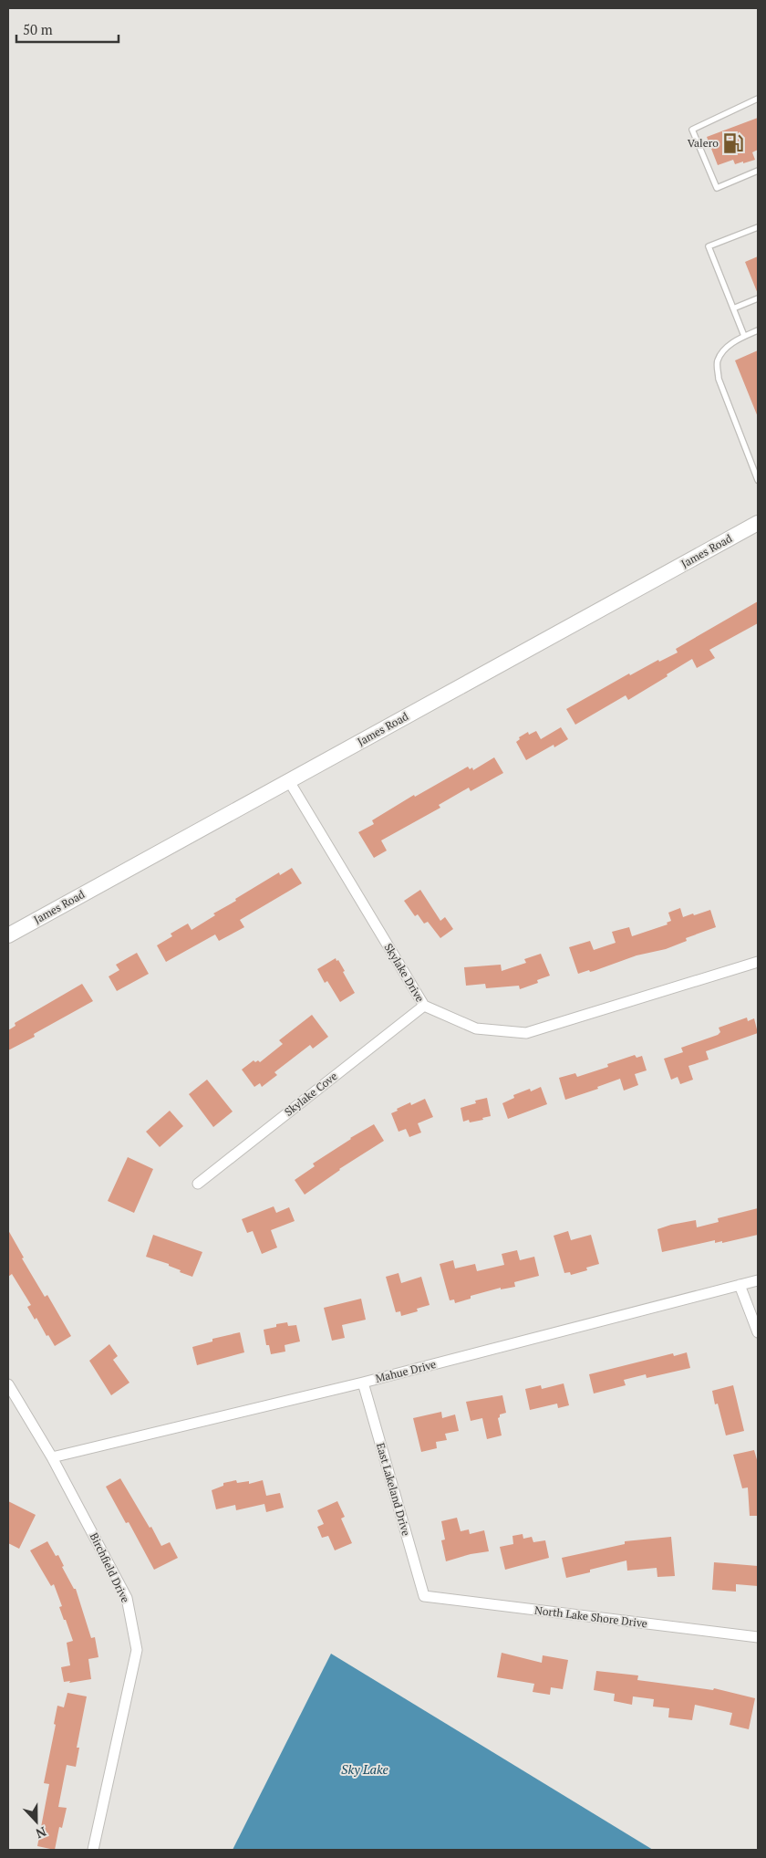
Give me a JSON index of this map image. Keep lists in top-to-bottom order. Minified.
{"streets":{"main road":["James Road"],"street":["Skylake Drive","Skylake Cove","Mahue Drive","East Lakeland Drive","Birchfield Drive","North Lake Shore Drive"]},"crossings":[["James Road","Skylake Drive"],["Skylake Drive","Skylake Cove"],["Mahue Drive","East Lakeland Drive"],["Mahue Drive","Birchfield Drive"],["East Lakeland Drive","North Lake Shore Drive"]],"water":["Sky Lake"],"places":{"fuel station":["Valero"]},"scale_bar":"50 m","north":"bottom"}
